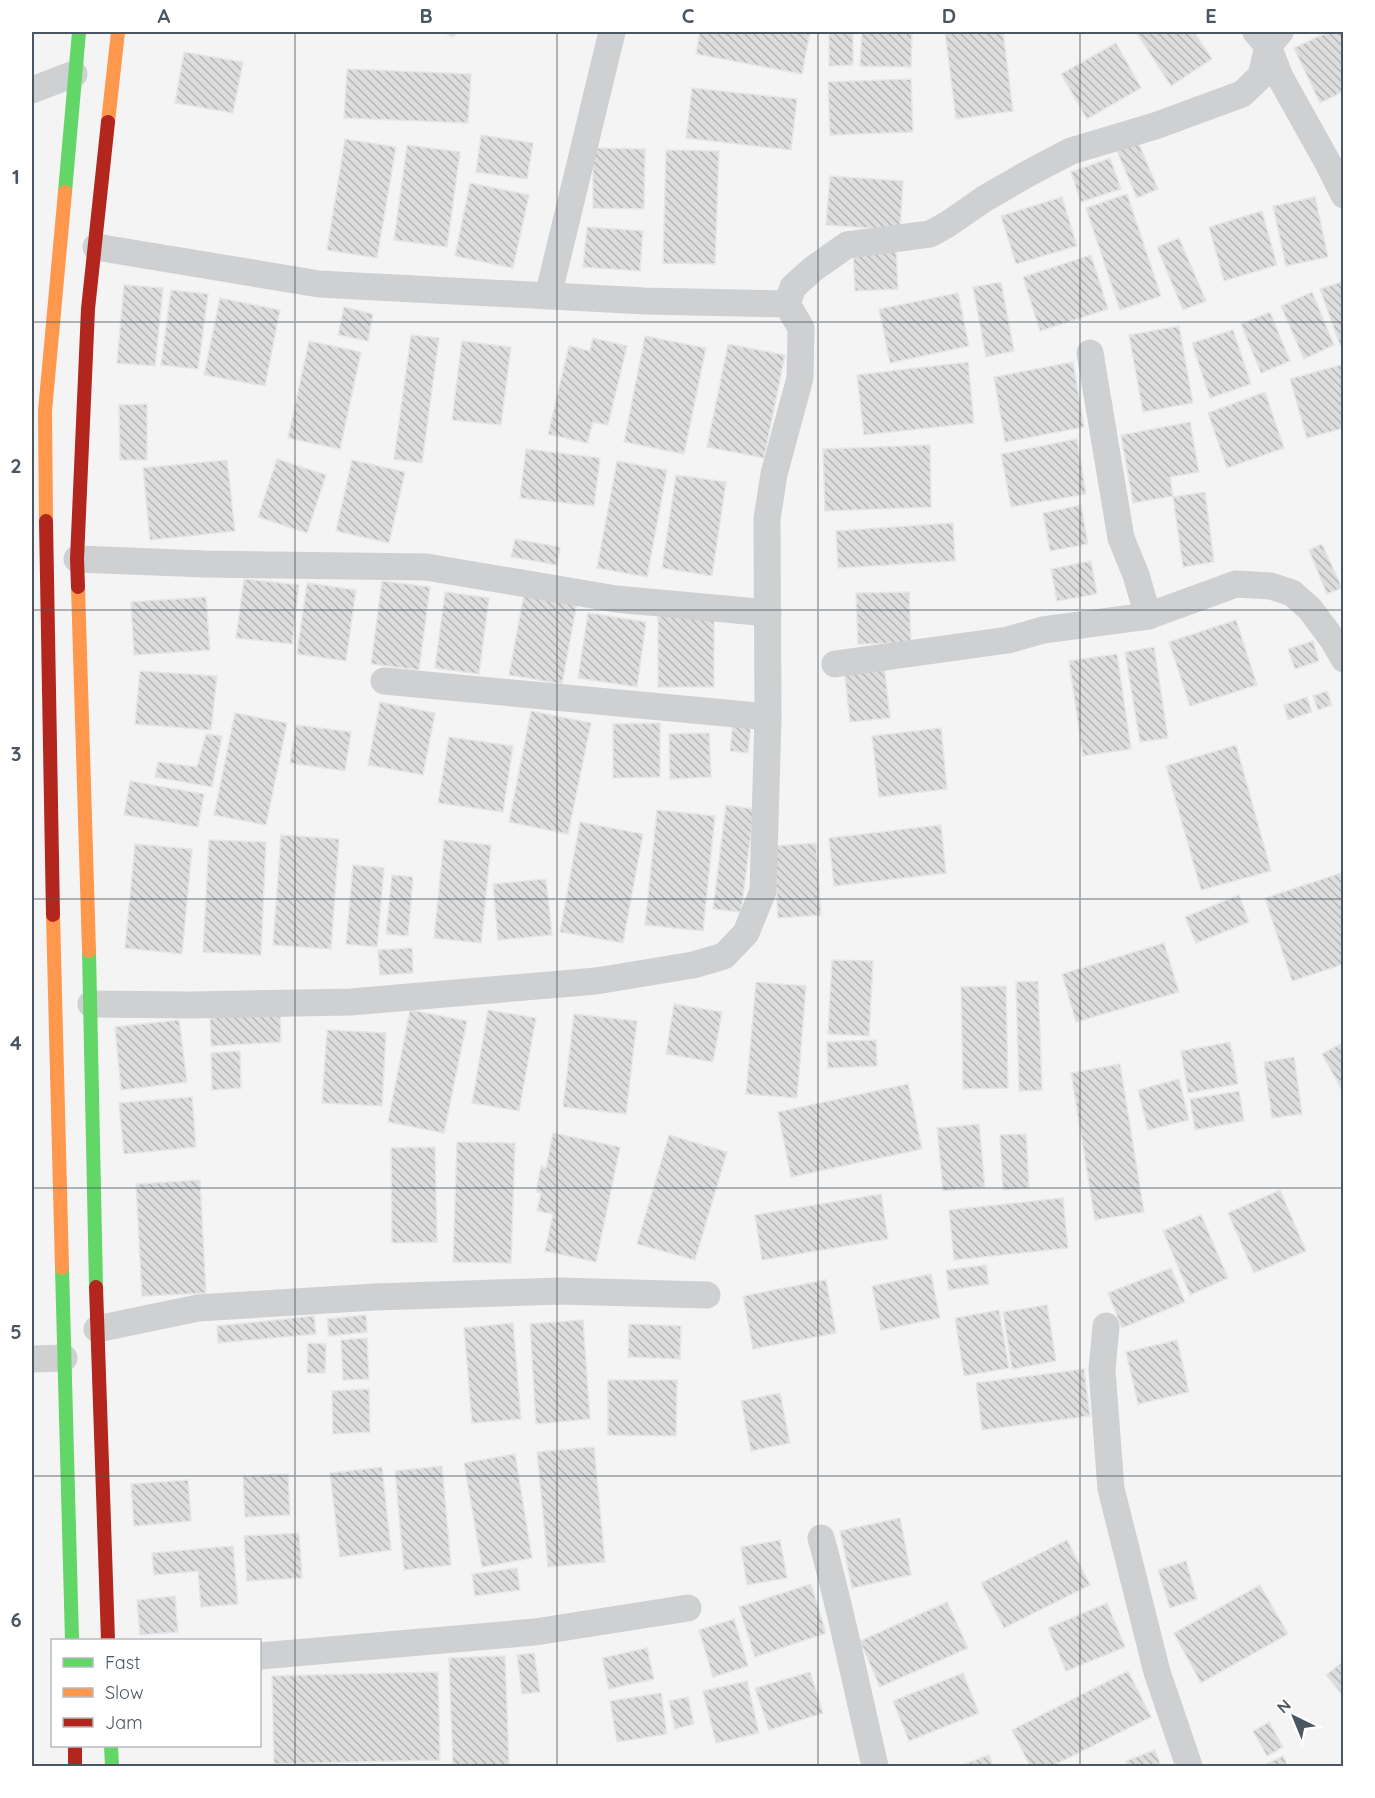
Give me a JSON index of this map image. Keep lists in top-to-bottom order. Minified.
{"legend":["Fast","Slow","Jam"],"north":"top left","grid":{"columns":["A","B","C","D","E"],"rows":["1","2","3","4","5","6"]}}
